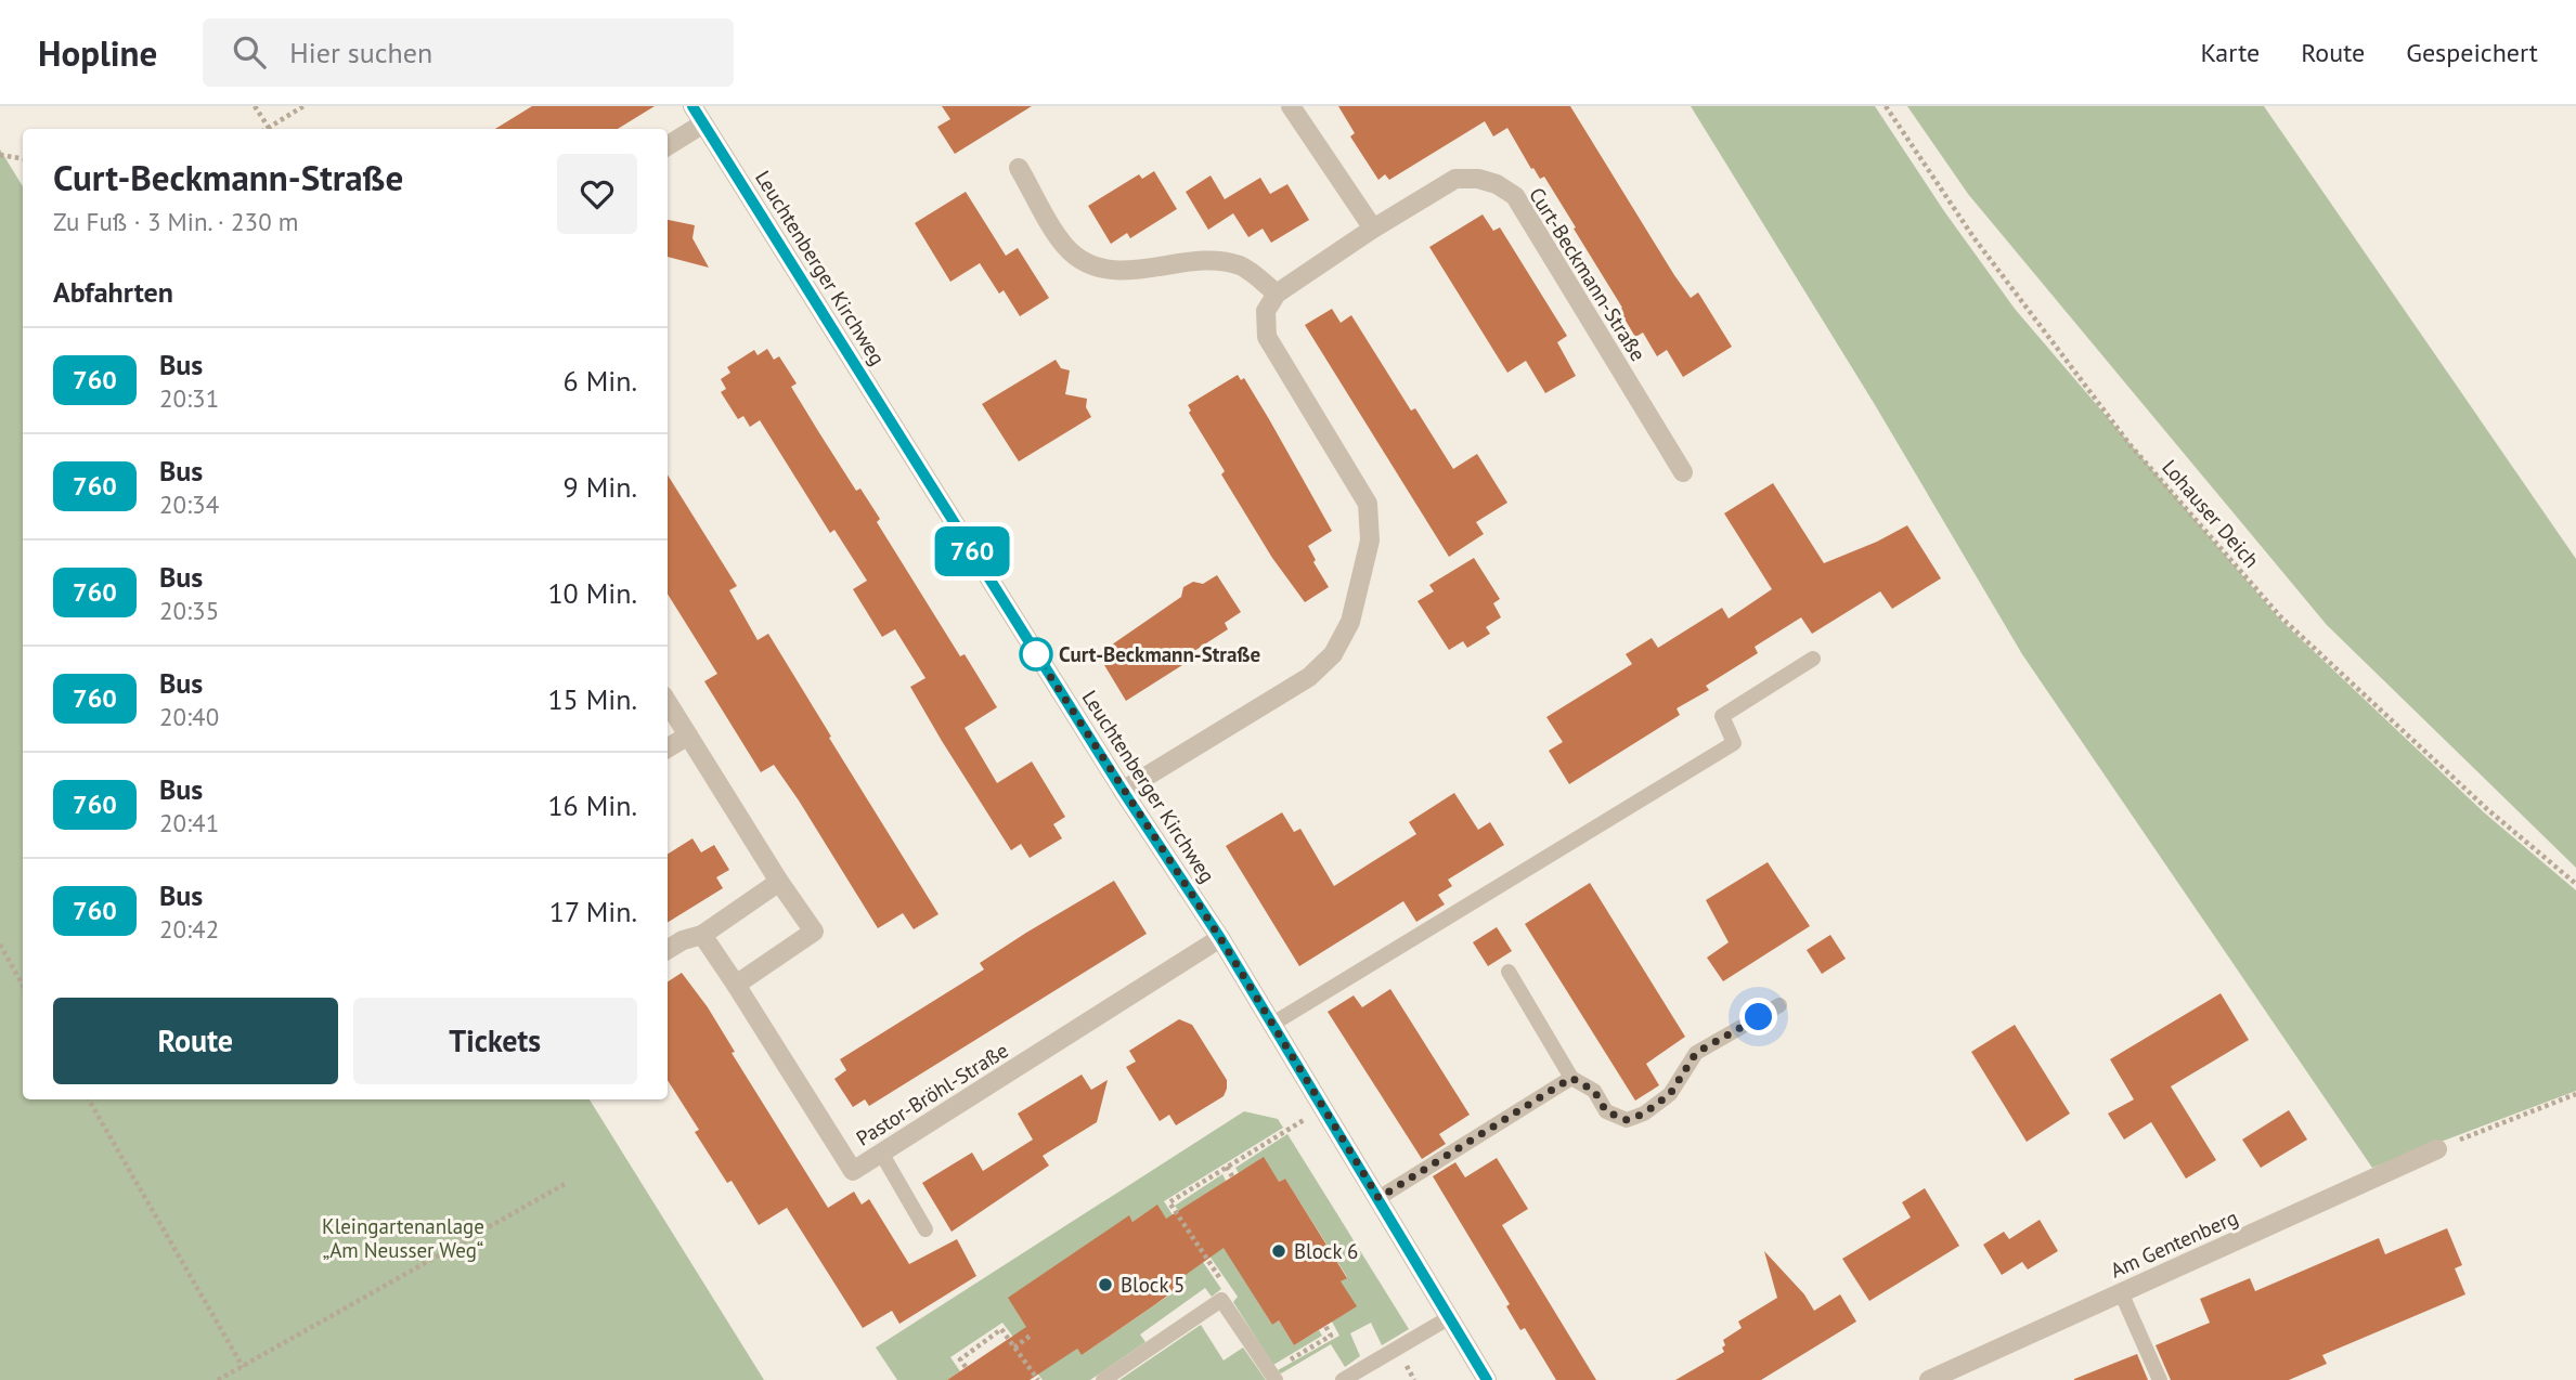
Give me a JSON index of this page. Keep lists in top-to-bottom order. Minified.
{"streets":{"street":["Leuchtenberger Kirchweg","Curt-Beckmann-Straße","Pastor-Bröhl-Straße","Am Gentenberg"],"path":["Lohauser Deich"]},"crossings":[["Leuchtenberger Kirchweg","Pastor-Bröhl-Straße"]],"parks":["Kleingartenanlage „Am Neusser Weg“"],"places":["Curt-Beckmann-Straße","Block 6","Block 5"],"lines":["bus line 760"],"page":{"header":"Hopline","search":"Hier suchen","nav":["Karte","Route","Gespeichert"],"on_map":"760","heading":[["Curt-Beckmann-Straße","Zu Fuß · 3 Min. · 230 m"],"Abfahrten"],"list":[{"mark":"760","name":"Bus","note":"20:31","value":"6 Min."},{"mark":"760","name":"Bus","note":"20:34","value":"9 Min."},{"mark":"760","name":"Bus","note":"20:35","value":"10 Min."},{"mark":"760","name":"Bus","note":"20:40","value":"15 Min."},{"mark":"760","name":"Bus","note":"20:41","value":"16 Min."},{"mark":"760","name":"Bus","note":"20:42","value":"17 Min."}],"buttons":["Route","Tickets"]}}
